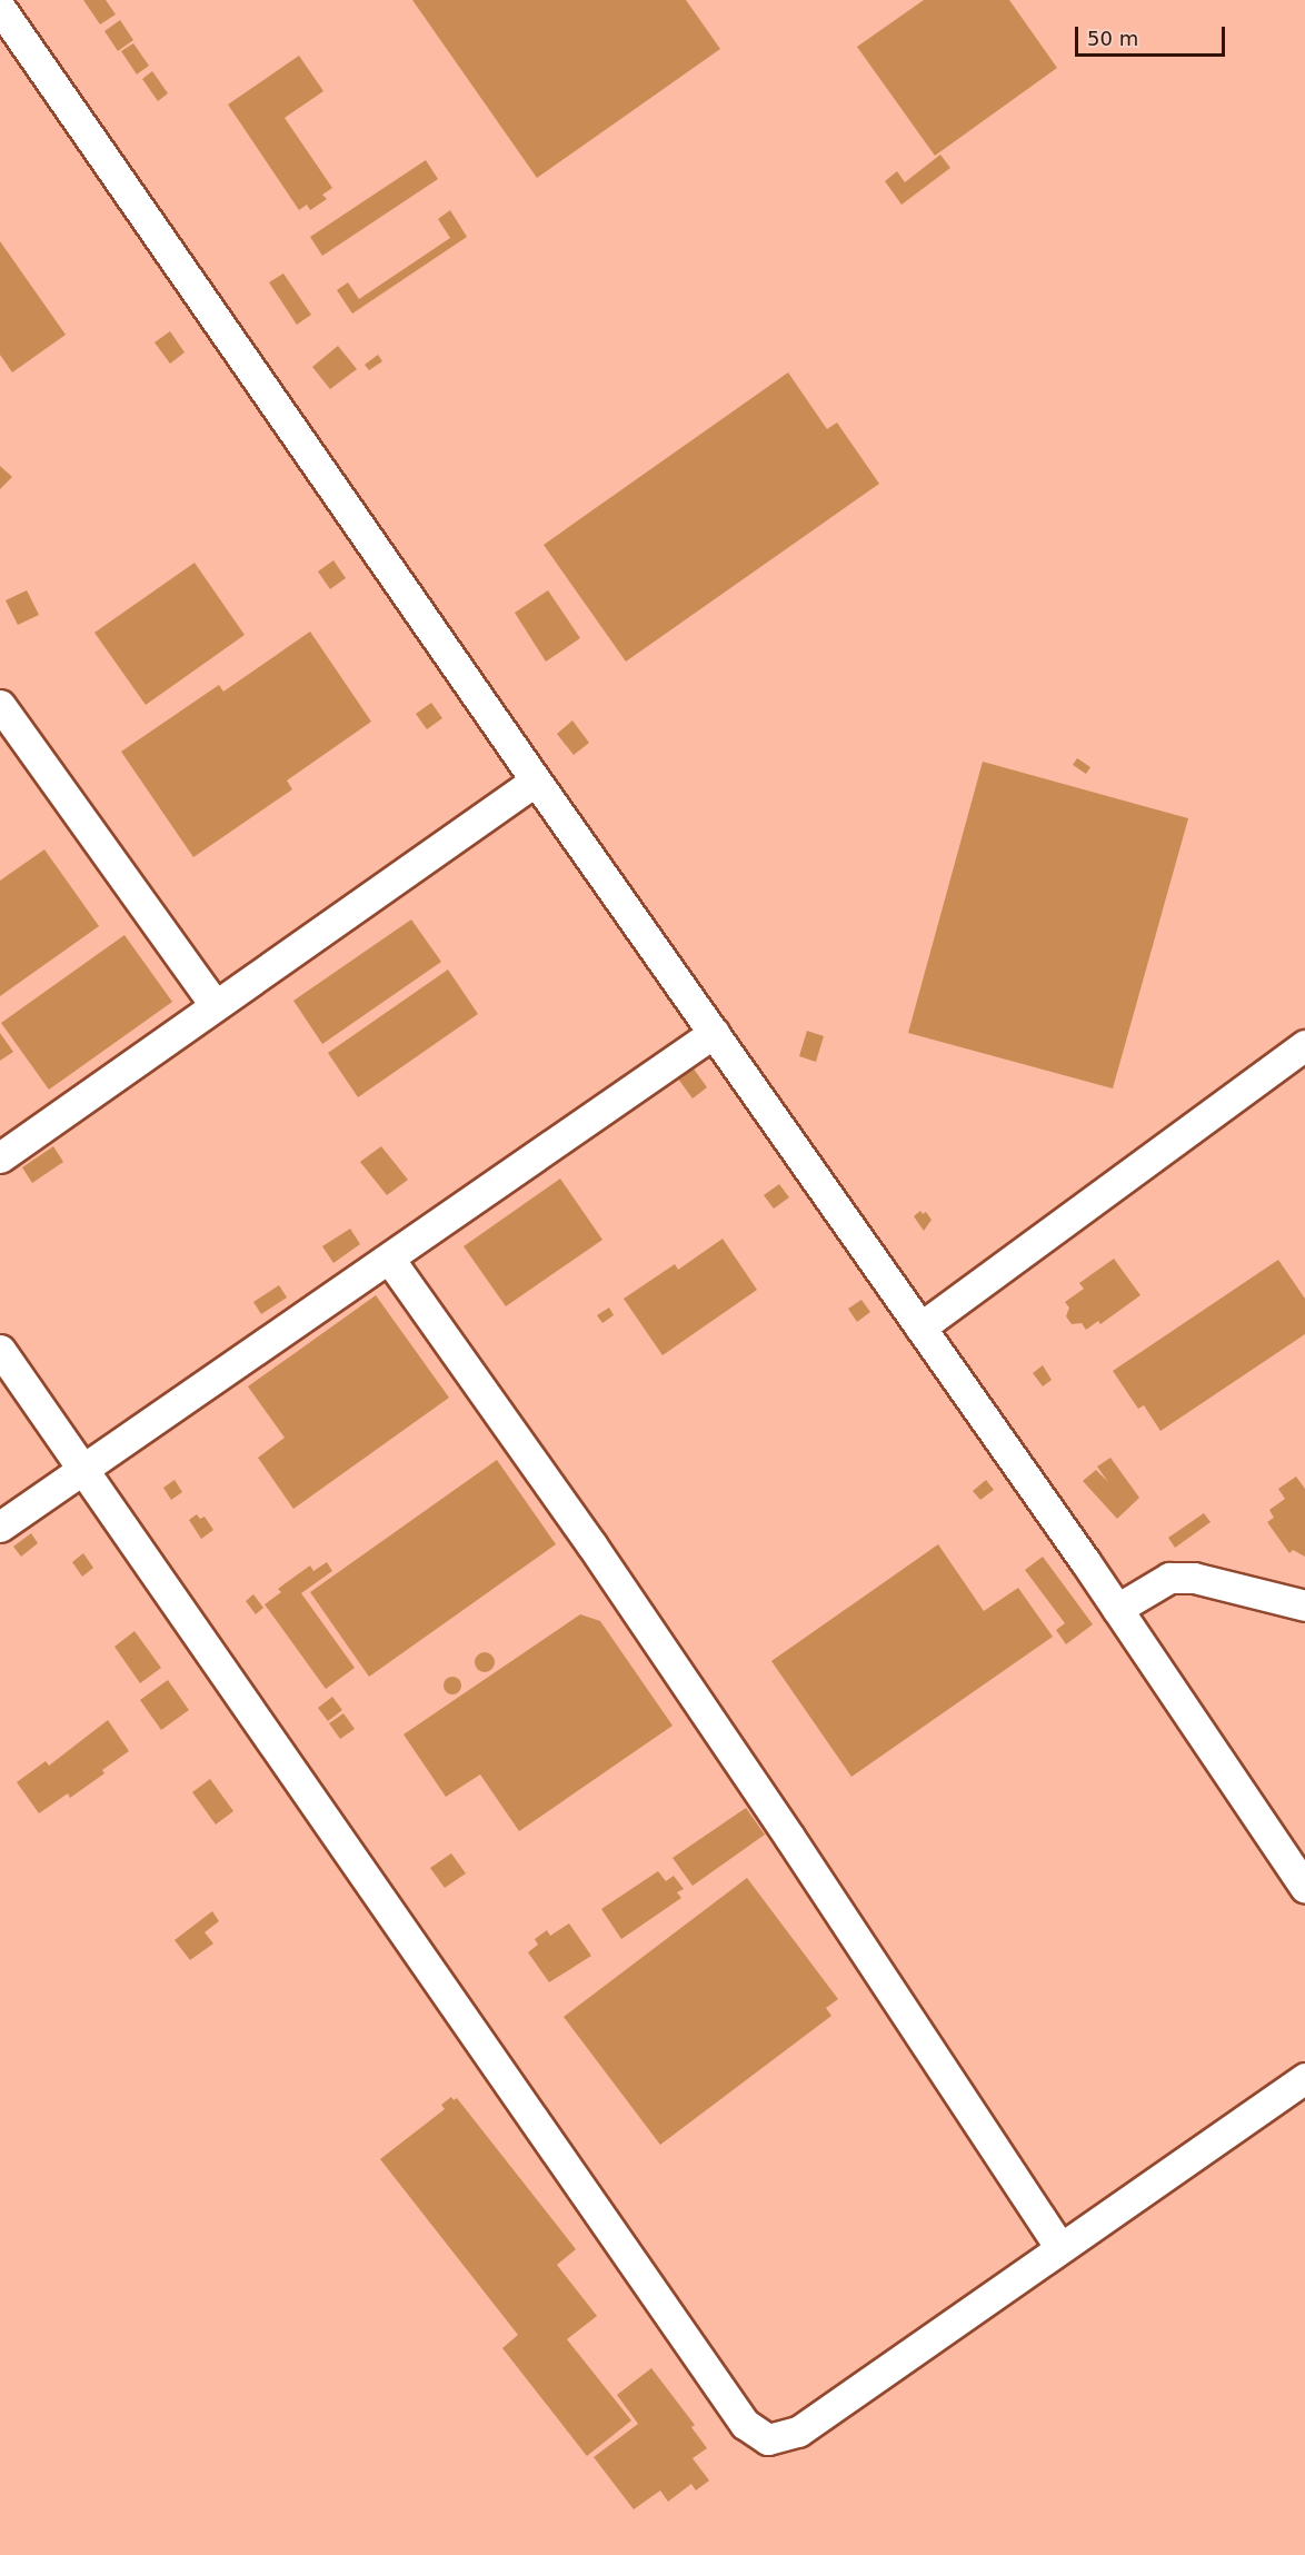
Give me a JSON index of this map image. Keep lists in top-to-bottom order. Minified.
{"scale_bar":"50 m"}
